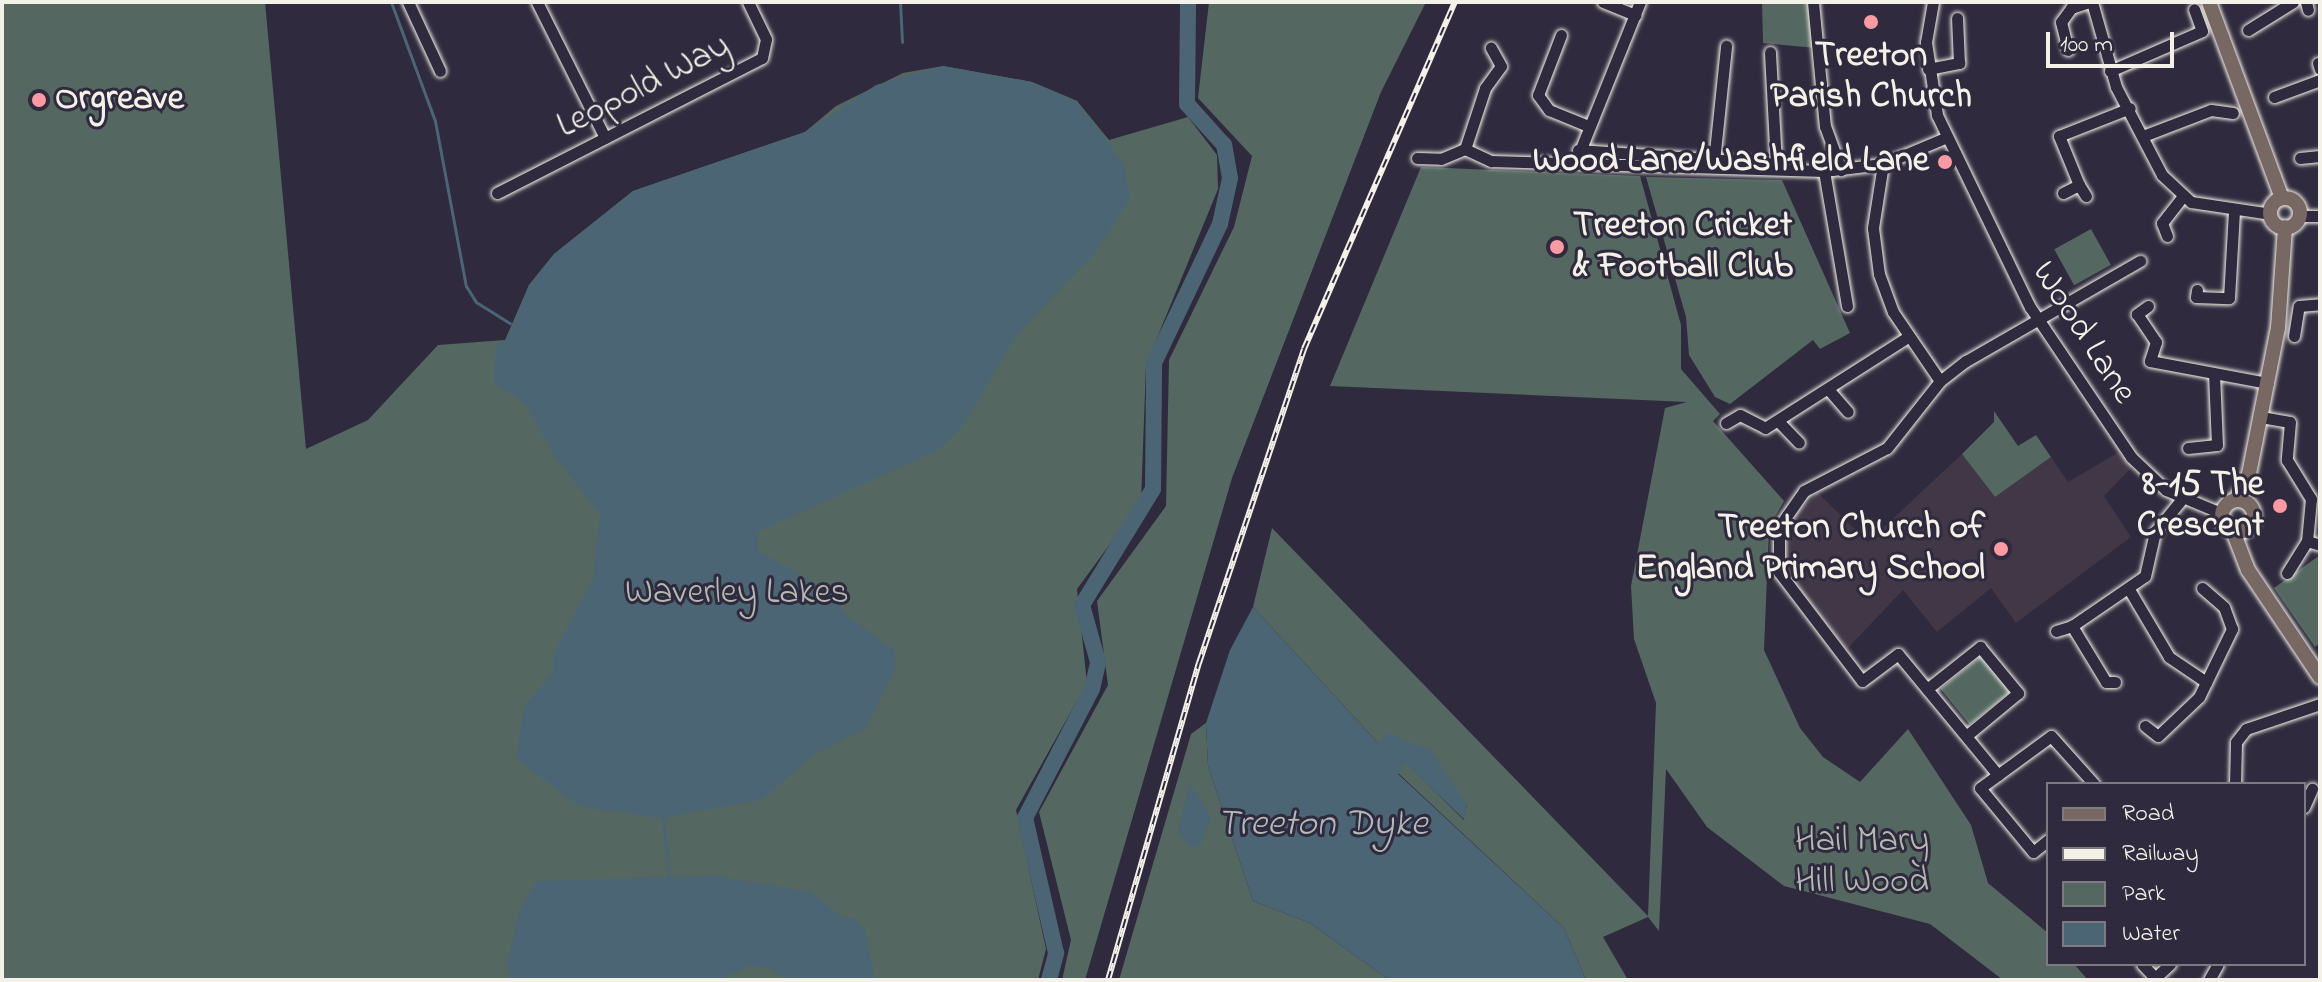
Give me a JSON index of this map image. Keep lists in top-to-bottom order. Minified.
{"streets":{"street":["Leopold Way","Wood Lane"]},"water":["Treeton Dyke"],"parks":["Waverley Lakes","Hail Mary Hill Wood"],"places":["Treeton Parish Church","Orgreave","Wood Lane/Washfield Lane","Treeton Cricket & Football Club","8-15 The Crescent","Treeton Church of England Primary School"],"legend":["Road","Railway","Park","Water"],"scale_bar":"100 m"}
